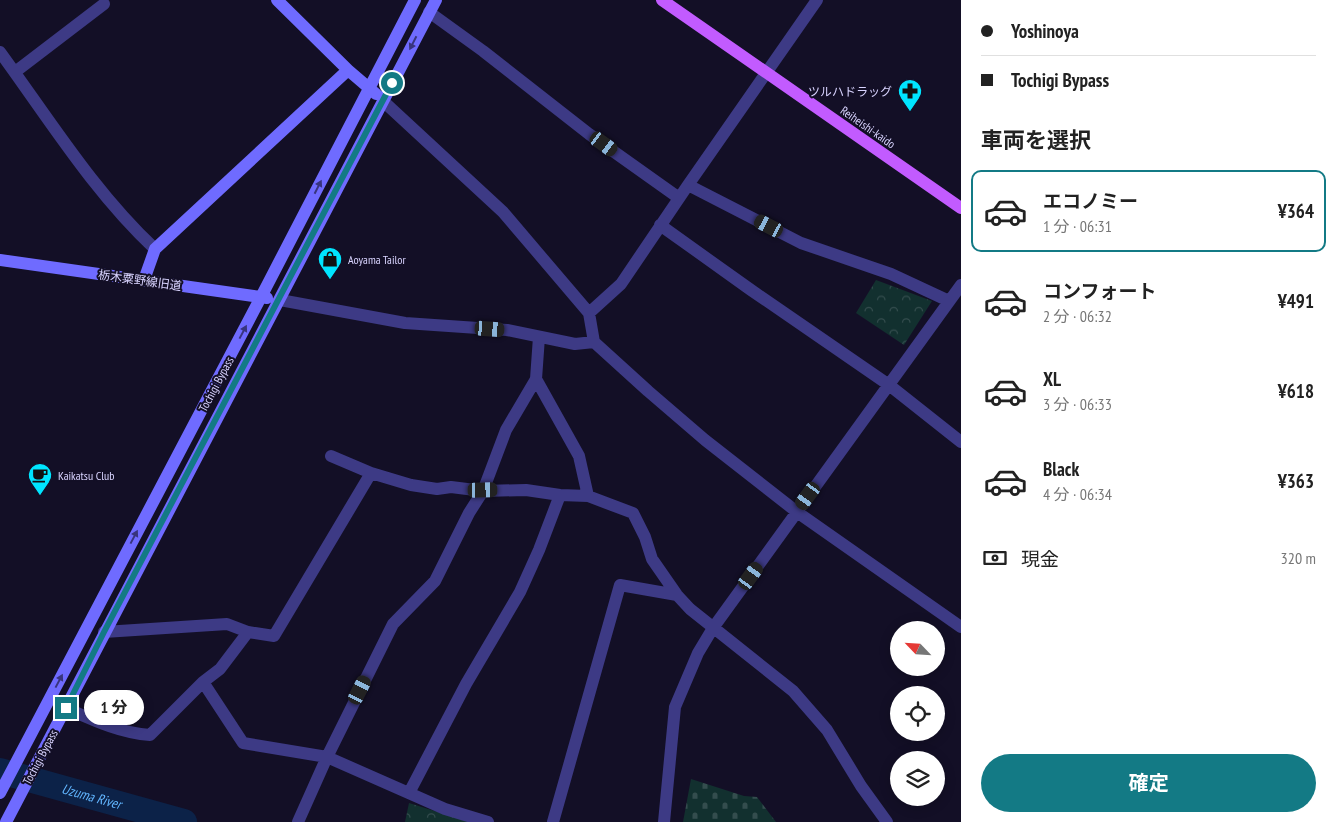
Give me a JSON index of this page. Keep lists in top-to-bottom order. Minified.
{"streets":{"main road":["Reiheishi-kaido","栃木粟野線旧道","Tochigi Bypass"]},"crossings":[["栃木粟野線旧道","Tochigi Bypass"]],"water":["Uzuma River"],"places":{"pharmacy":["ツルハドラッグ"],"shop":["Aoyama Tailor"],"cafe":["Kaikatsu Club"]},"north":"top left","page":{"banner":["Yoshinoya","Tochigi Bypass"],"heading":"車両を選択","list":[{"name":"エコノミー","note":"1 分 · 06:31","value":"¥364"},{"name":"コンフォート","note":"2 分 · 06:32","value":"¥491"},{"name":"XL","note":"3 分 · 06:33","value":"¥618"},{"name":"Black","note":"4 分 · 06:34","value":"¥363"}],"pay":["現金","320 m"],"bubble":"1 分","buttons":"確定"}}
